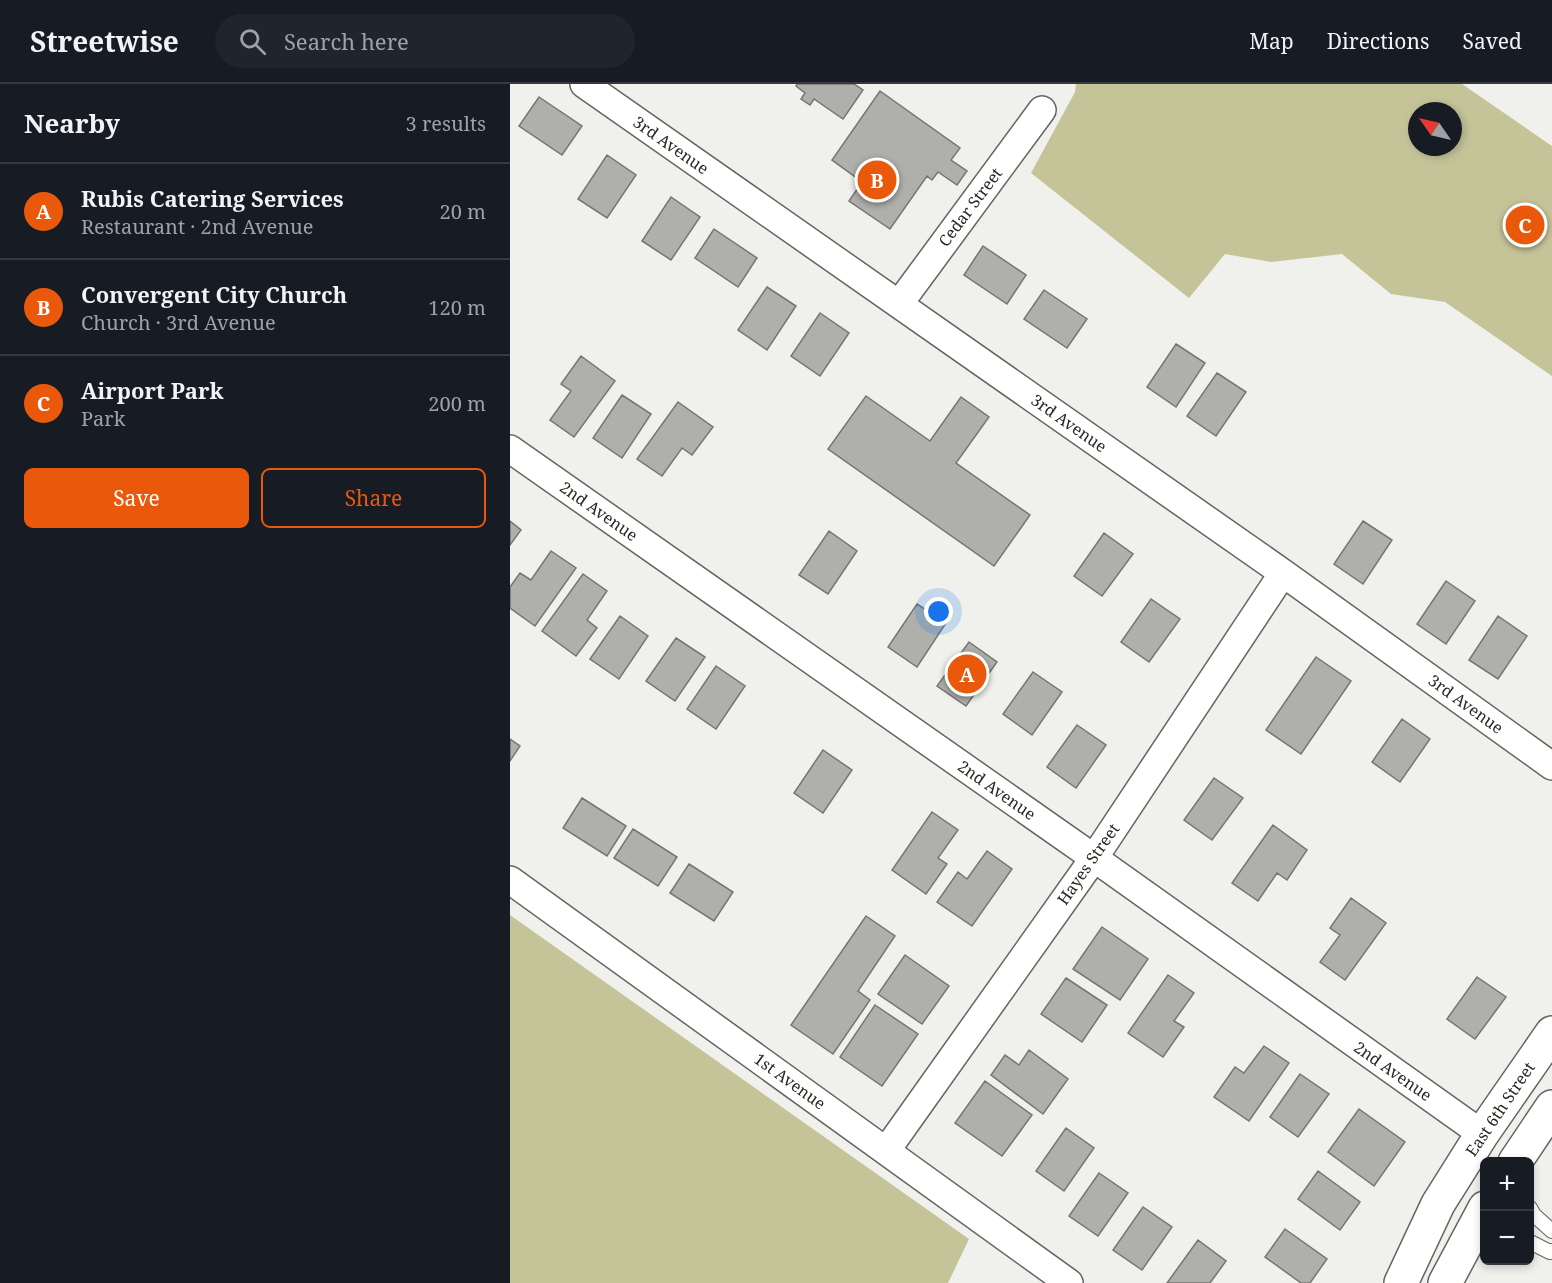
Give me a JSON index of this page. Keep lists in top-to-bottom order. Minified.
{"streets":{"street":["3rd Avenue","Cedar Street","2nd Avenue","Hayes Street","1st Avenue","East 6th Street"]},"crossings":[["3rd Avenue","Cedar Street"],["3rd Avenue","Hayes Street"],["2nd Avenue","Hayes Street"],["2nd Avenue","East 6th Street"],["Hayes Street","1st Avenue"]],"north":"top left","page":{"header":"Streetwise","search":"Search here","nav":["Map","Directions","Saved"],"heading":["Nearby","3 results"],"pins":["B","C","A"],"list":[{"mark":"A","name":"Rubis Catering Services","note":"Restaurant · 2nd Avenue","value":"20 m"},{"mark":"B","name":"Convergent City Church","note":"Church · 3rd Avenue","value":"120 m"},{"mark":"C","name":"Airport Park","note":"Park","value":"200 m"}],"buttons":["Save","Share"],"map_buttons":["+","−"]}}
